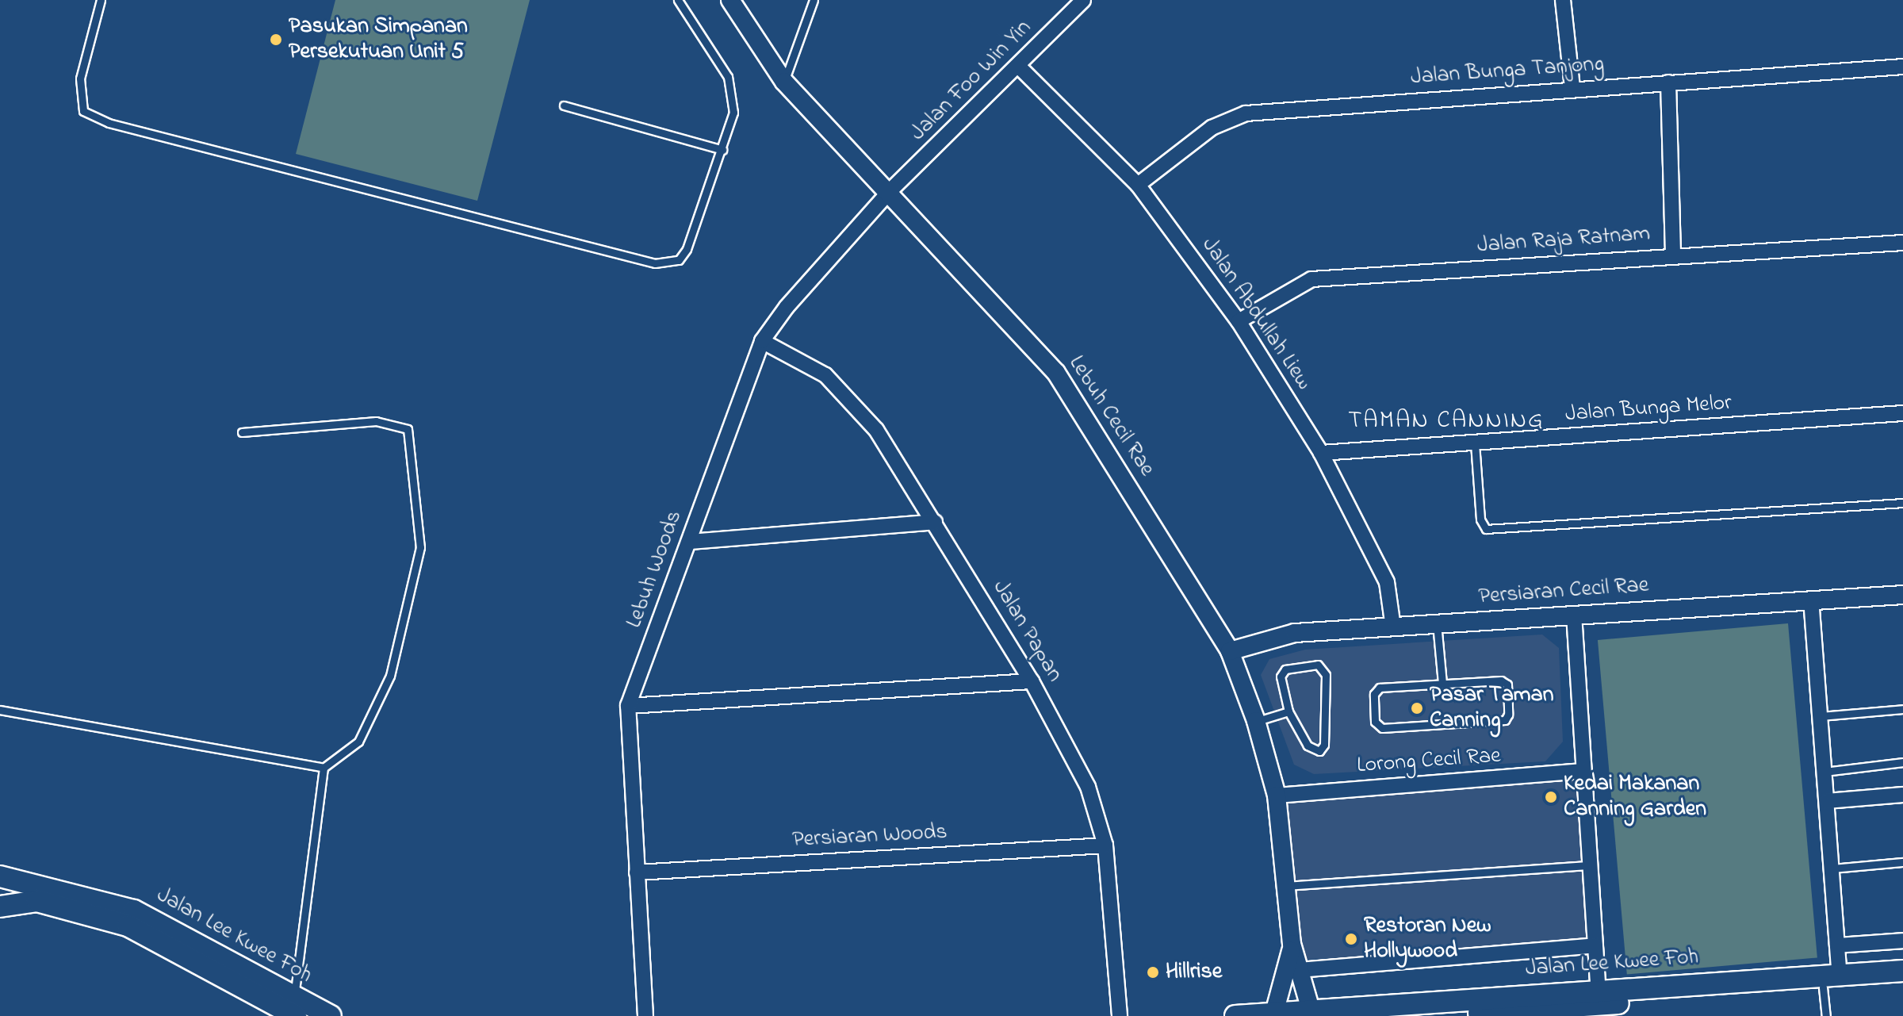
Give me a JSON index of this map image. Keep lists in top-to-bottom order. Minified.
{"streets":{"main road":["Jalan Lee Kwee Foh"],"street":["Jalan Bunga Tanjong","Jalan Foo Win Yin","Jalan Raja Ratnam","Jalan Abdullah Liew","Jalan Bunga Melor","Lebuh Cecil Rae","Lebuh Woods","Persiaran Cecil Rae","Jalan Papan","Lorong Cecil Rae","Persiaran Woods"]},"crossings":[["Jalan Bunga Tanjong","Jalan Abdullah Liew"],["Jalan Foo Win Yin","Jalan Abdullah Liew"],["Jalan Foo Win Yin","Lebuh Cecil Rae"],["Jalan Foo Win Yin","Lebuh Woods"],["Jalan Raja Ratnam","Jalan Abdullah Liew"],["Jalan Abdullah Liew","Jalan Bunga Melor"],["Jalan Abdullah Liew","Persiaran Cecil Rae"],["Lebuh Cecil Rae","Lebuh Woods"],["Lebuh Cecil Rae","Persiaran Cecil Rae"],["Lebuh Cecil Rae","Lorong Cecil Rae"],["Lebuh Cecil Rae","Jalan Lee Kwee Foh"],["Lebuh Woods","Jalan Papan"],["Lebuh Woods","Persiaran Woods"],["Jalan Papan","Persiaran Woods"]],"districts":["TAMAN CANNING"],"places":["Pasukan Simpanan Persekutuan Unit 5","Pasar Taman Canning","Kedai Makanan Canning Garden","Restoran New Hollywood","Hillrise"]}
